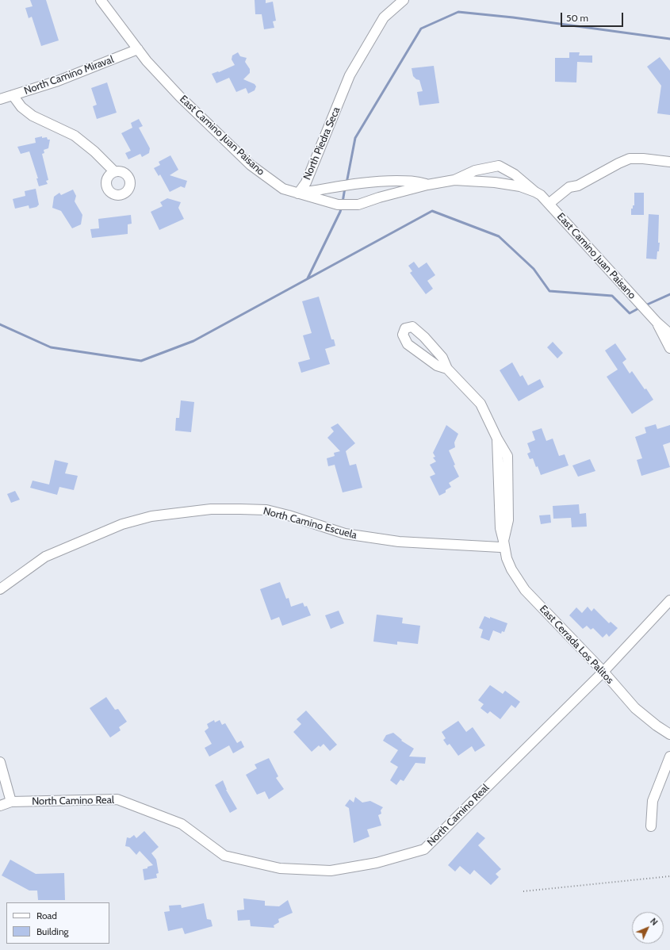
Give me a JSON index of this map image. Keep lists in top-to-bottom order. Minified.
{"streets":{"street":["North Camino Miraval","East Camino Juan Paisano","North Piedra Seca","North Camino Escuela","East Cerrada Los Palitos","North Camino Real"]},"crossings":[["North Camino Miraval","East Camino Juan Paisano"],["East Camino Juan Paisano","North Piedra Seca"],["North Camino Escuela","East Cerrada Los Palitos"],["East Cerrada Los Palitos","North Camino Real"]],"legend":["Road","Building"],"scale_bar":"50 m","north":"top right"}
